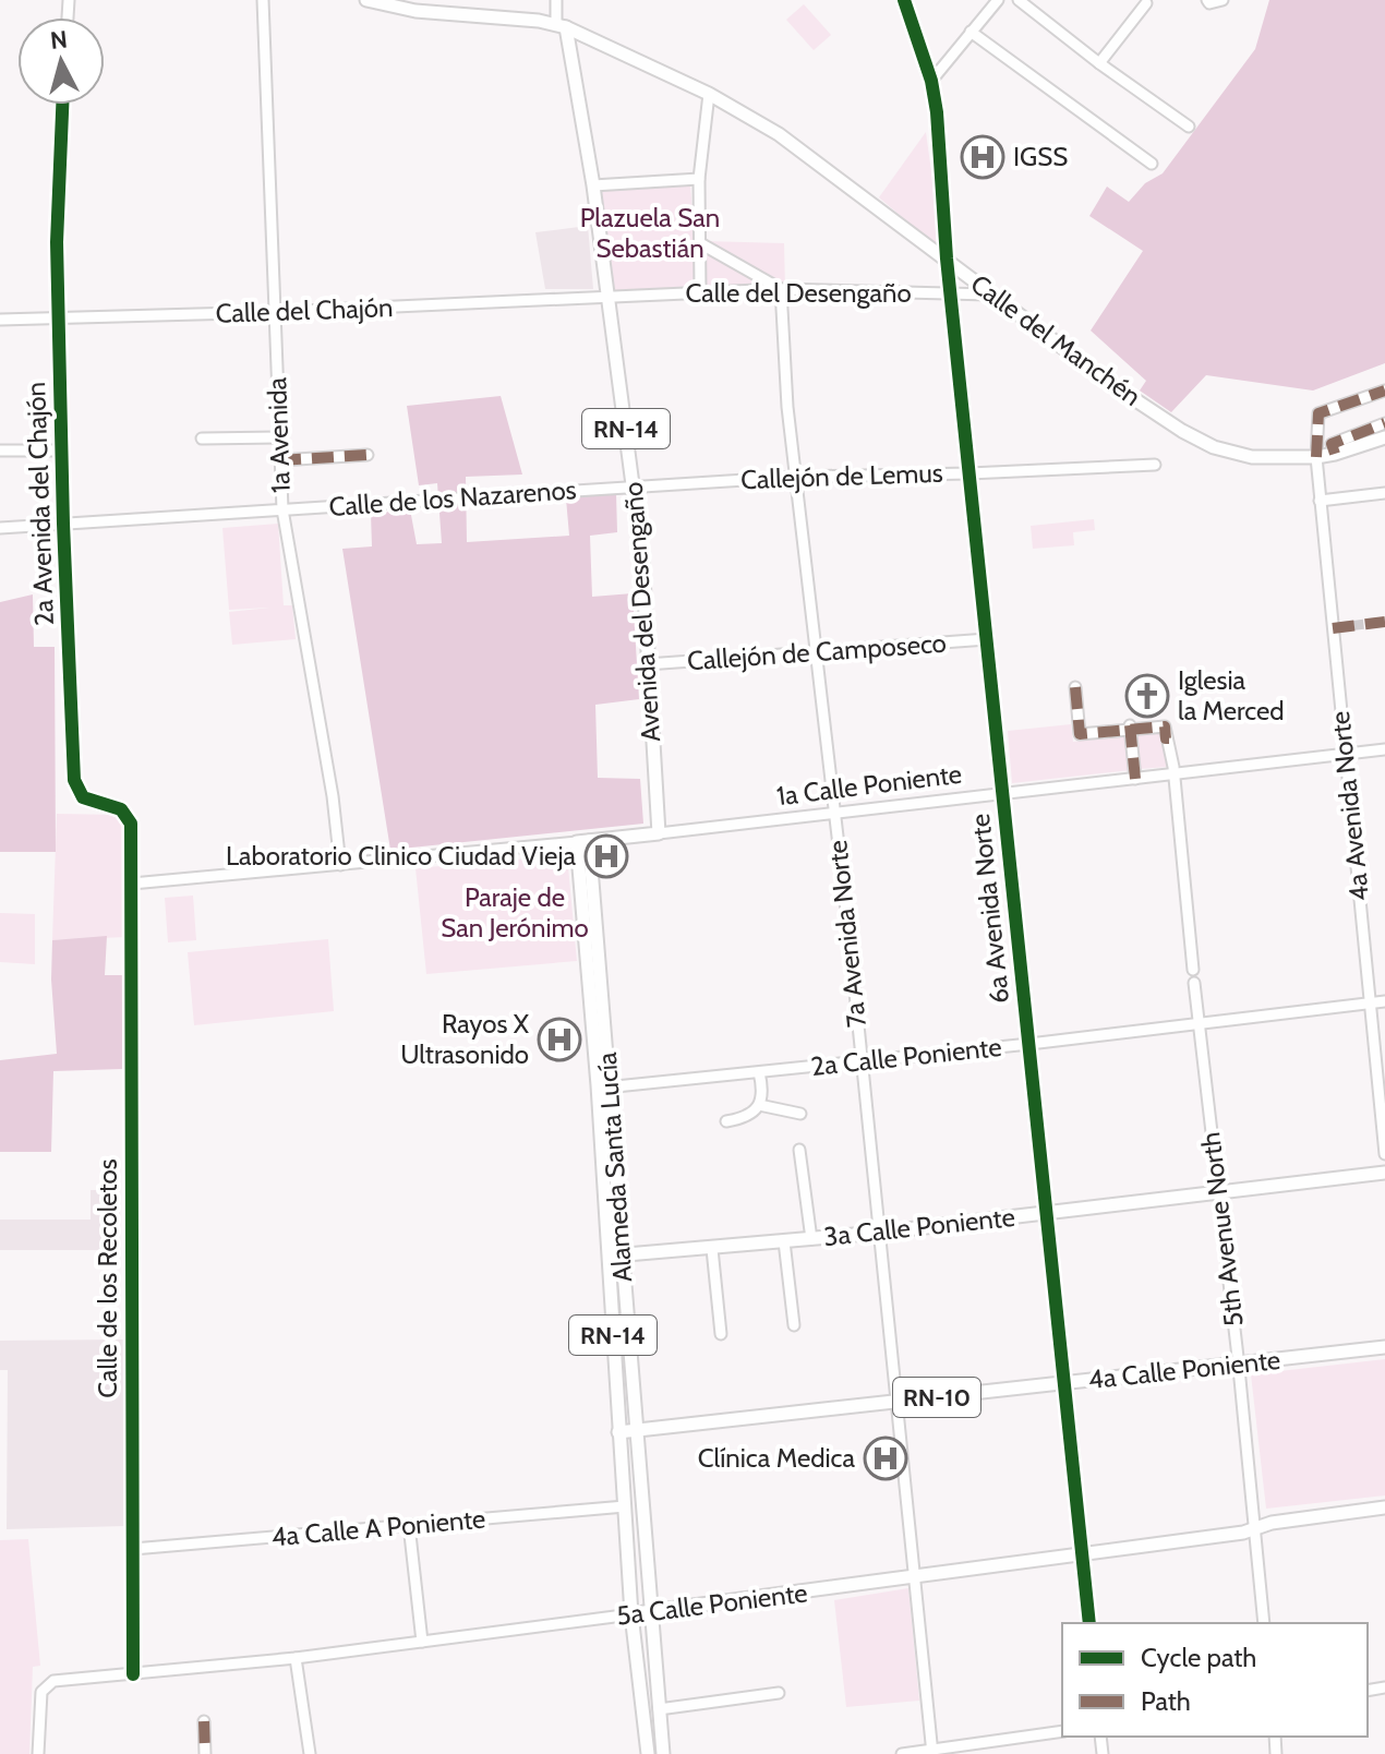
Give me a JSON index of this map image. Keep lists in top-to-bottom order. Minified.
{"streets":{"main road":["Calle del Manchén","RN-14","Avenida del Desengaño","1a Calle Poniente","Alameda Santa Lucía","3a Calle Poniente","4a Calle Poniente","RN-10","5a Calle Poniente"],"street":["Calle del Desengaño","Calle del Chajón","1a Avenida","Callejón de Lemus","Calle de los Nazarenos","2a Avenida del Chajón","Callejón de Camposeco","4a Avenida Norte","6a Avenida Norte","7a Avenida Norte","2a Calle Poniente","5th Avenue North","Calle de los Recoletos","4a Calle A Poniente"]},"crossings":[["Calle del Desengaño","Calle del Chajón"],["Calle del Desengaño","Calle del Manchén"],["Calle del Desengaño","Avenida del Desengaño"],["Calle del Desengaño","6a Avenida Norte"],["Calle del Desengaño","7a Avenida Norte"],["Calle del Chajón","1a Avenida"],["Calle del Chajón","2a Avenida del Chajón"],["Calle del Chajón","Avenida del Desengaño"],["Calle del Manchén","4a Avenida Norte"],["Calle del Manchén","6a Avenida Norte"],["1a Avenida","Calle de los Nazarenos"],["1a Avenida","1a Calle Poniente"],["Callejón de Lemus","Calle de los Nazarenos"],["Callejón de Lemus","Avenida del Desengaño"],["Callejón de Lemus","6a Avenida Norte"],["Callejón de Lemus","7a Avenida Norte"],["Calle de los Nazarenos","2a Avenida del Chajón"],["Calle de los Nazarenos","Avenida del Desengaño"],["2a Avenida del Chajón","1a Calle Poniente"],["2a Avenida del Chajón","Calle de los Recoletos"],["Avenida del Desengaño","Callejón de Camposeco"],["Avenida del Desengaño","1a Calle Poniente"],["Callejón de Camposeco","6a Avenida Norte"],["Callejón de Camposeco","7a Avenida Norte"],["1a Calle Poniente","4a Avenida Norte"],["1a Calle Poniente","6a Avenida Norte"],["1a Calle Poniente","7a Avenida Norte"],["1a Calle Poniente","Alameda Santa Lucía"],["1a Calle Poniente","Calle de los Recoletos"],["4a Avenida Norte","2a Calle Poniente"],["6a Avenida Norte","2a Calle Poniente"],["6a Avenida Norte","3a Calle Poniente"],["6a Avenida Norte","4a Calle Poniente"],["6a Avenida Norte","5a Calle Poniente"],["7a Avenida Norte","2a Calle Poniente"],["7a Avenida Norte","3a Calle Poniente"],["7a Avenida Norte","4a Calle Poniente"],["7a Avenida Norte","5a Calle Poniente"],["2a Calle Poniente","Alameda Santa Lucía"],["2a Calle Poniente","5th Avenue North"],["Alameda Santa Lucía","3a Calle Poniente"],["Alameda Santa Lucía","4a Calle Poniente"],["Alameda Santa Lucía","4a Calle A Poniente"],["Alameda Santa Lucía","5a Calle Poniente"],["3a Calle Poniente","5th Avenue North"],["5th Avenue North","4a Calle Poniente"],["5th Avenue North","5a Calle Poniente"],["Calle de los Recoletos","4a Calle A Poniente"],["Calle de los Recoletos","5a Calle Poniente"]],"parks":["Plazuela San Sebastián","Paraje de San Jerónimo"],"places":{"hospital":["IGSS","Laboratorio Clinico Ciudad Vieja","Rayos X Ultrasonido","Clínica Medica"],"church":["Iglesia la Merced"]},"legend":["Cycle path","Path"],"north":"top"}
